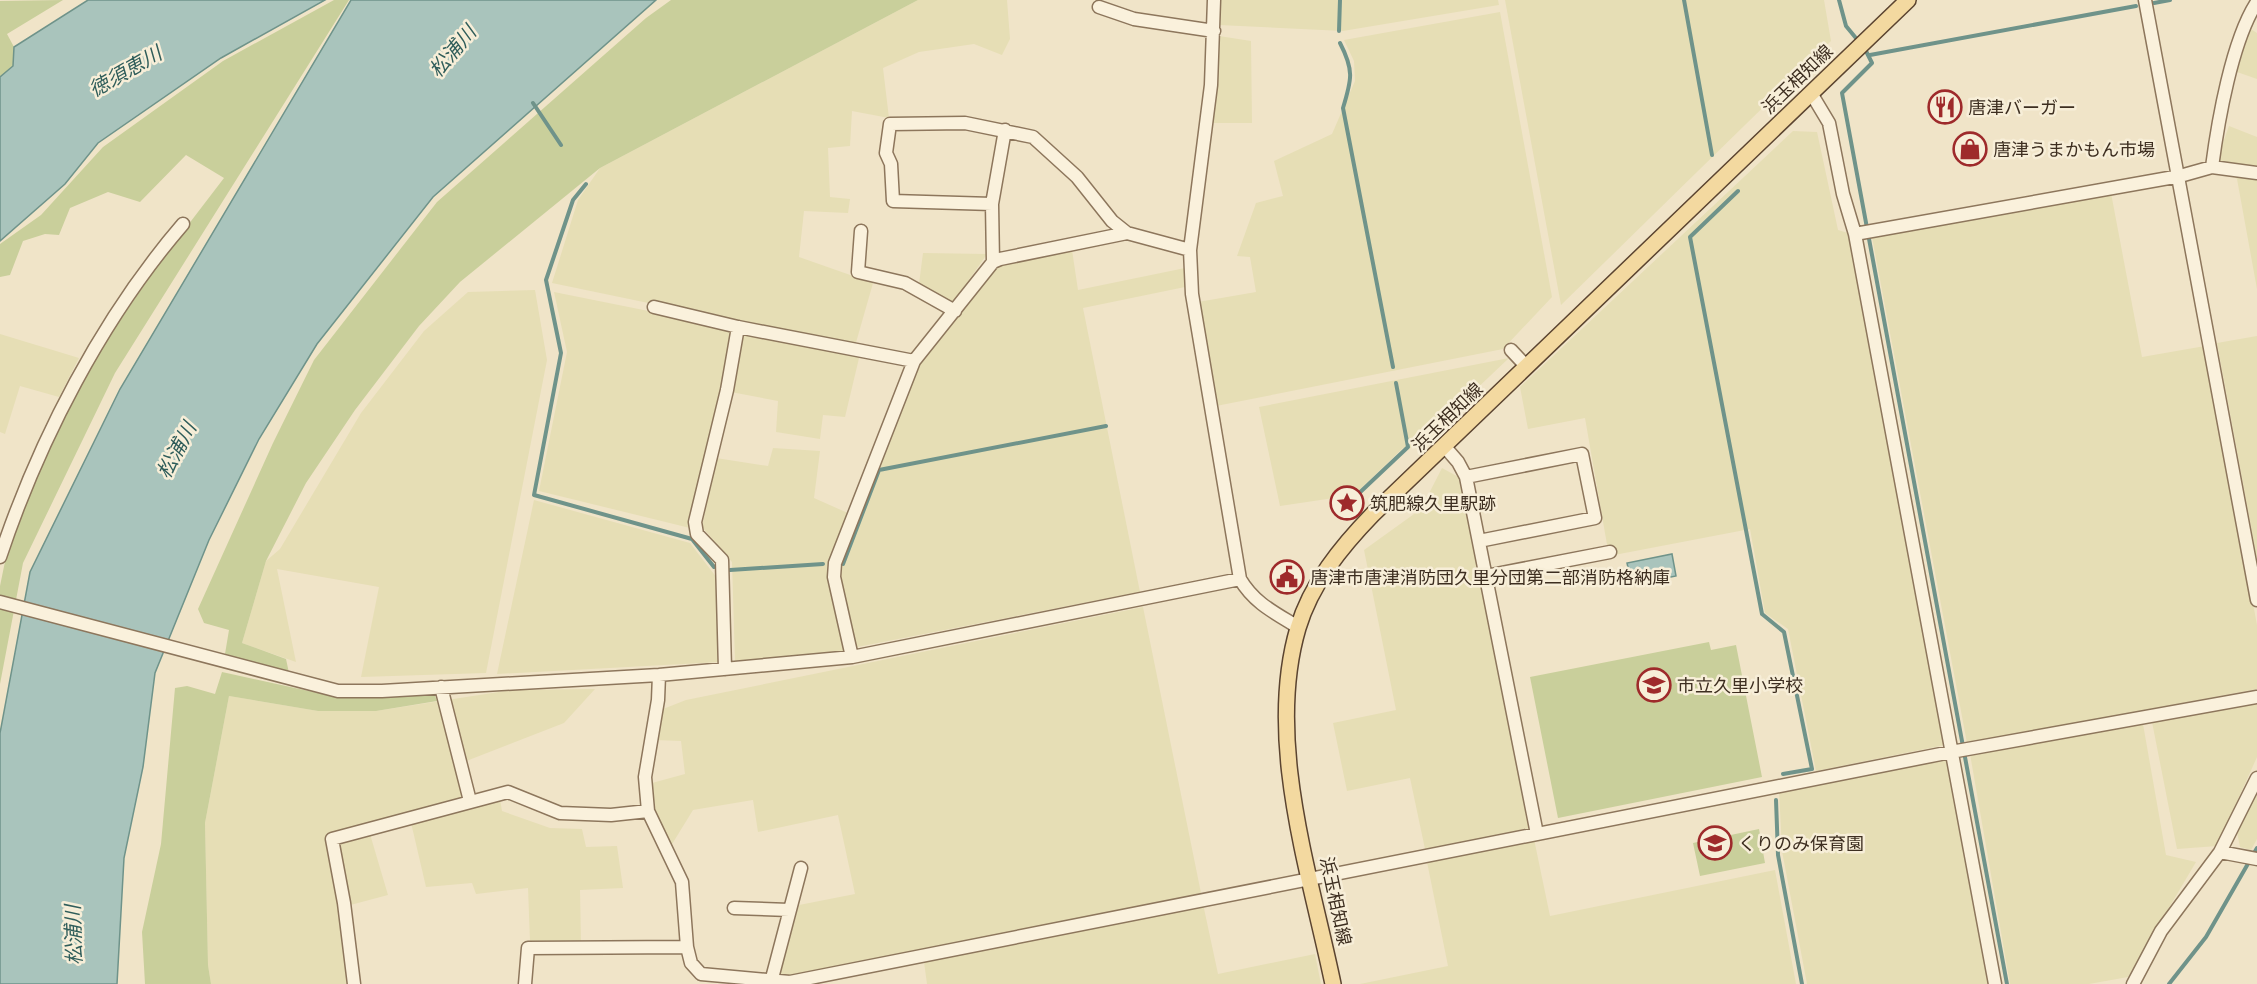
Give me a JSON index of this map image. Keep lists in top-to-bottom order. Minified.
{"streets":{"main road":["浜玉相知線"]},"water":["松浦川","徳須恵川"],"places":{"restaurant":["唐津バーガー"],"shop":["唐津うまかもん市場"],"place":["筑肥線久里駅跡"],"public building":["唐津市唐津消防団久里分団第二部消防格納庫"],"school or university":["市立久里小学校","くりのみ保育園"]}}
